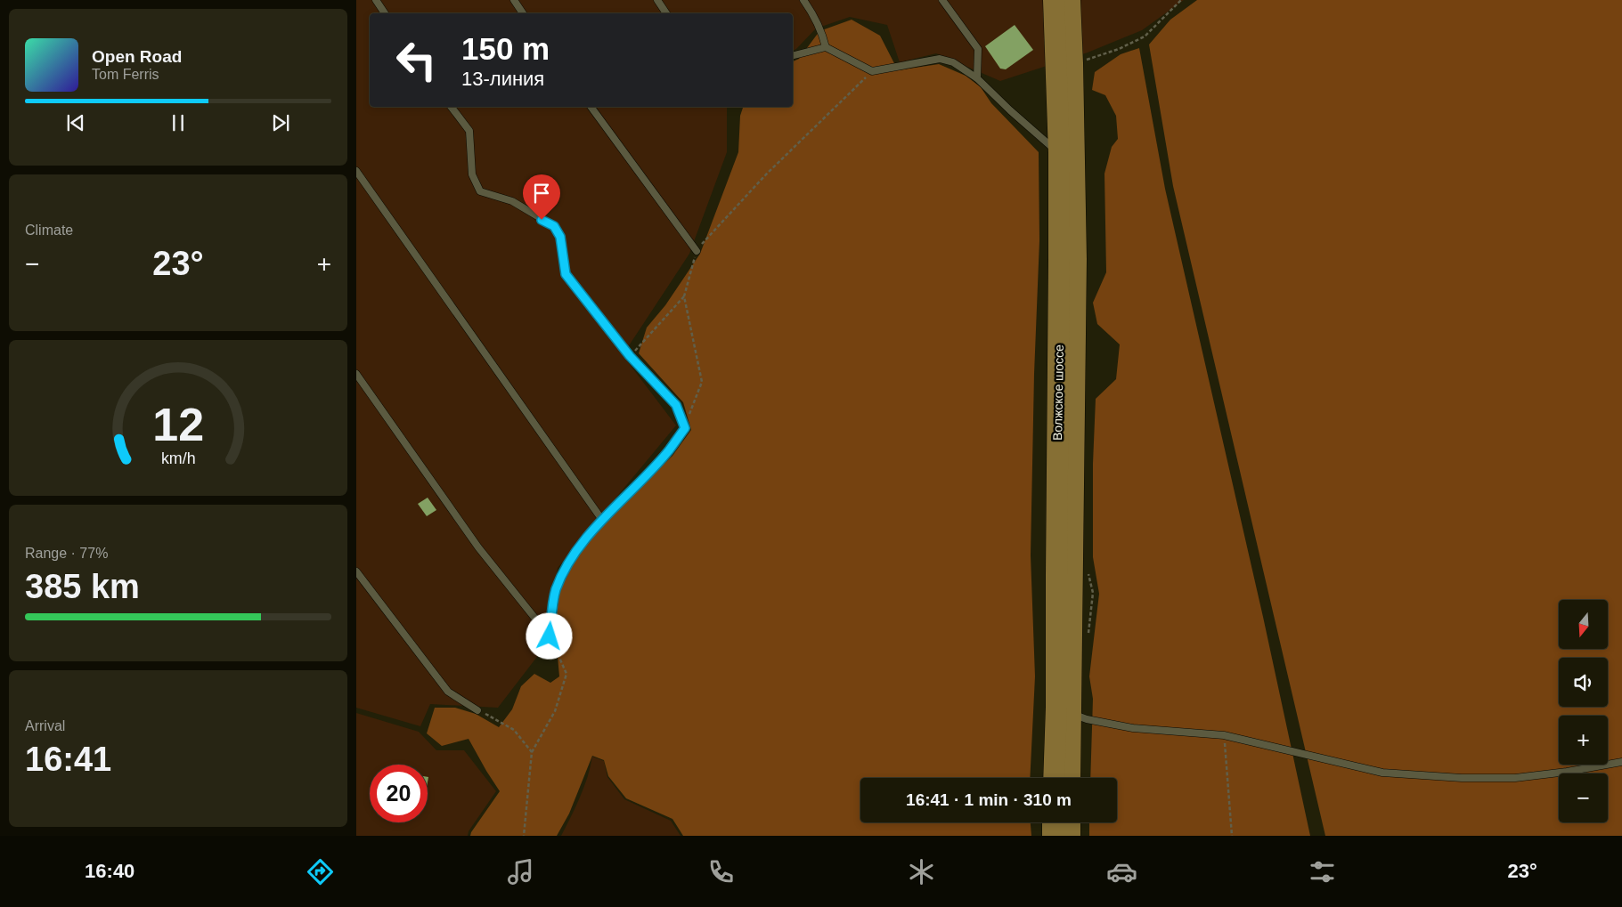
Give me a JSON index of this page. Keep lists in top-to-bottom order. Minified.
{"streets":{"main road":["Волжское шоссе"]},"north":"bottom","page":{"turn":["150 m","13-линия"],"song":["Open Road","Tom Ferris"],"tile":["Climate",["Range · 77%","385 km"],["Arrival","16:41"]],"heat":["−","23°","+"],"map_buttons":["+","−"],"limit":"20","trip":"16:41 · 1 min · 310 m","tabs":["16:40","23°"],"gauge":["12","km/h"]}}
